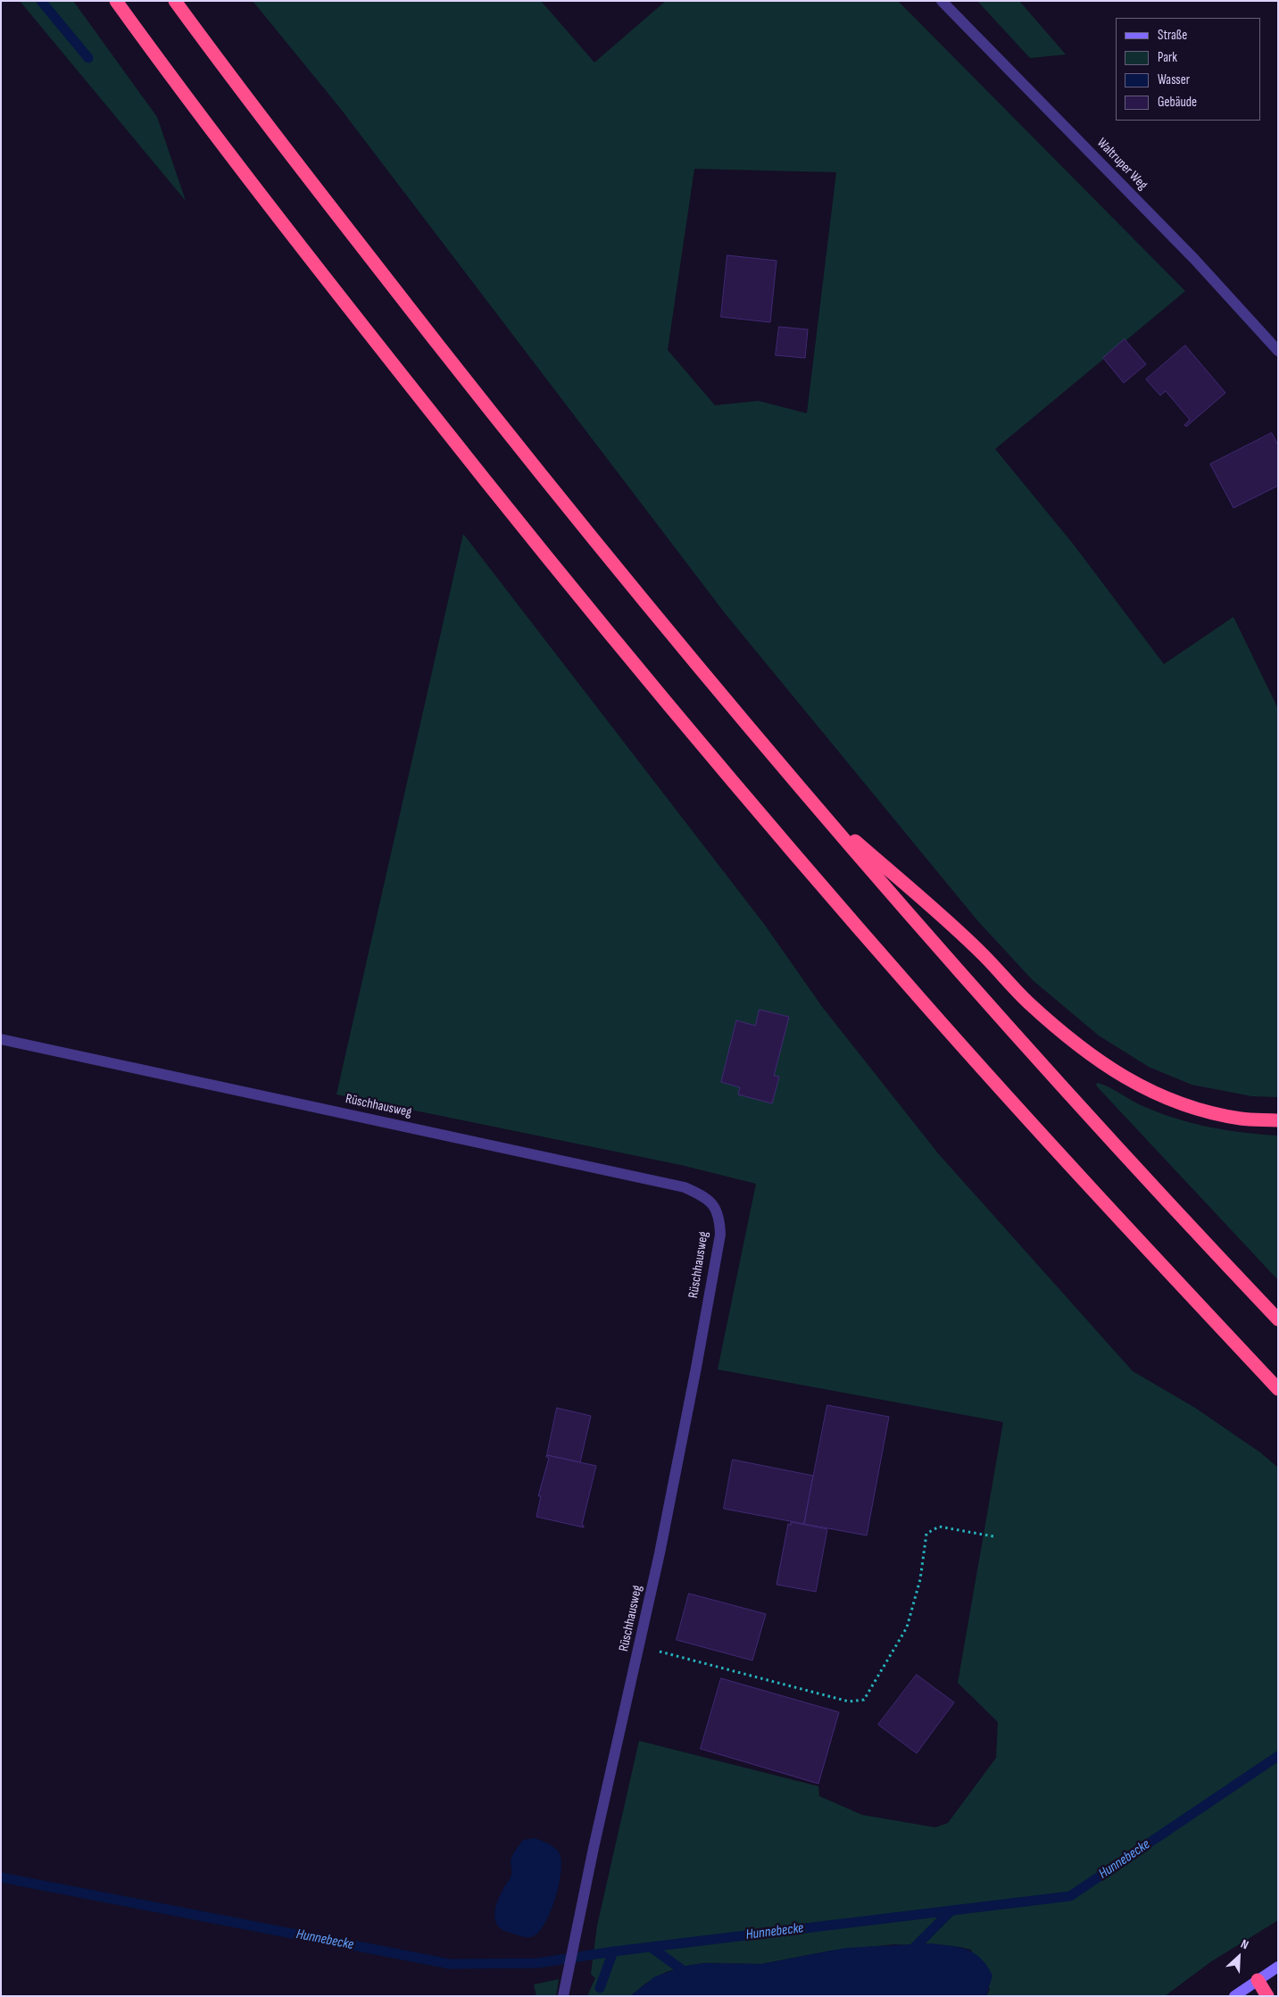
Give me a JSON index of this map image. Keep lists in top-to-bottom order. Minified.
{"streets":{"street":["Waltruper Weg","Rüschhausweg"]},"water":["Hunnebecke"],"legend":["Straße","Park","Wasser","Gebäude"],"north":"top right"}
